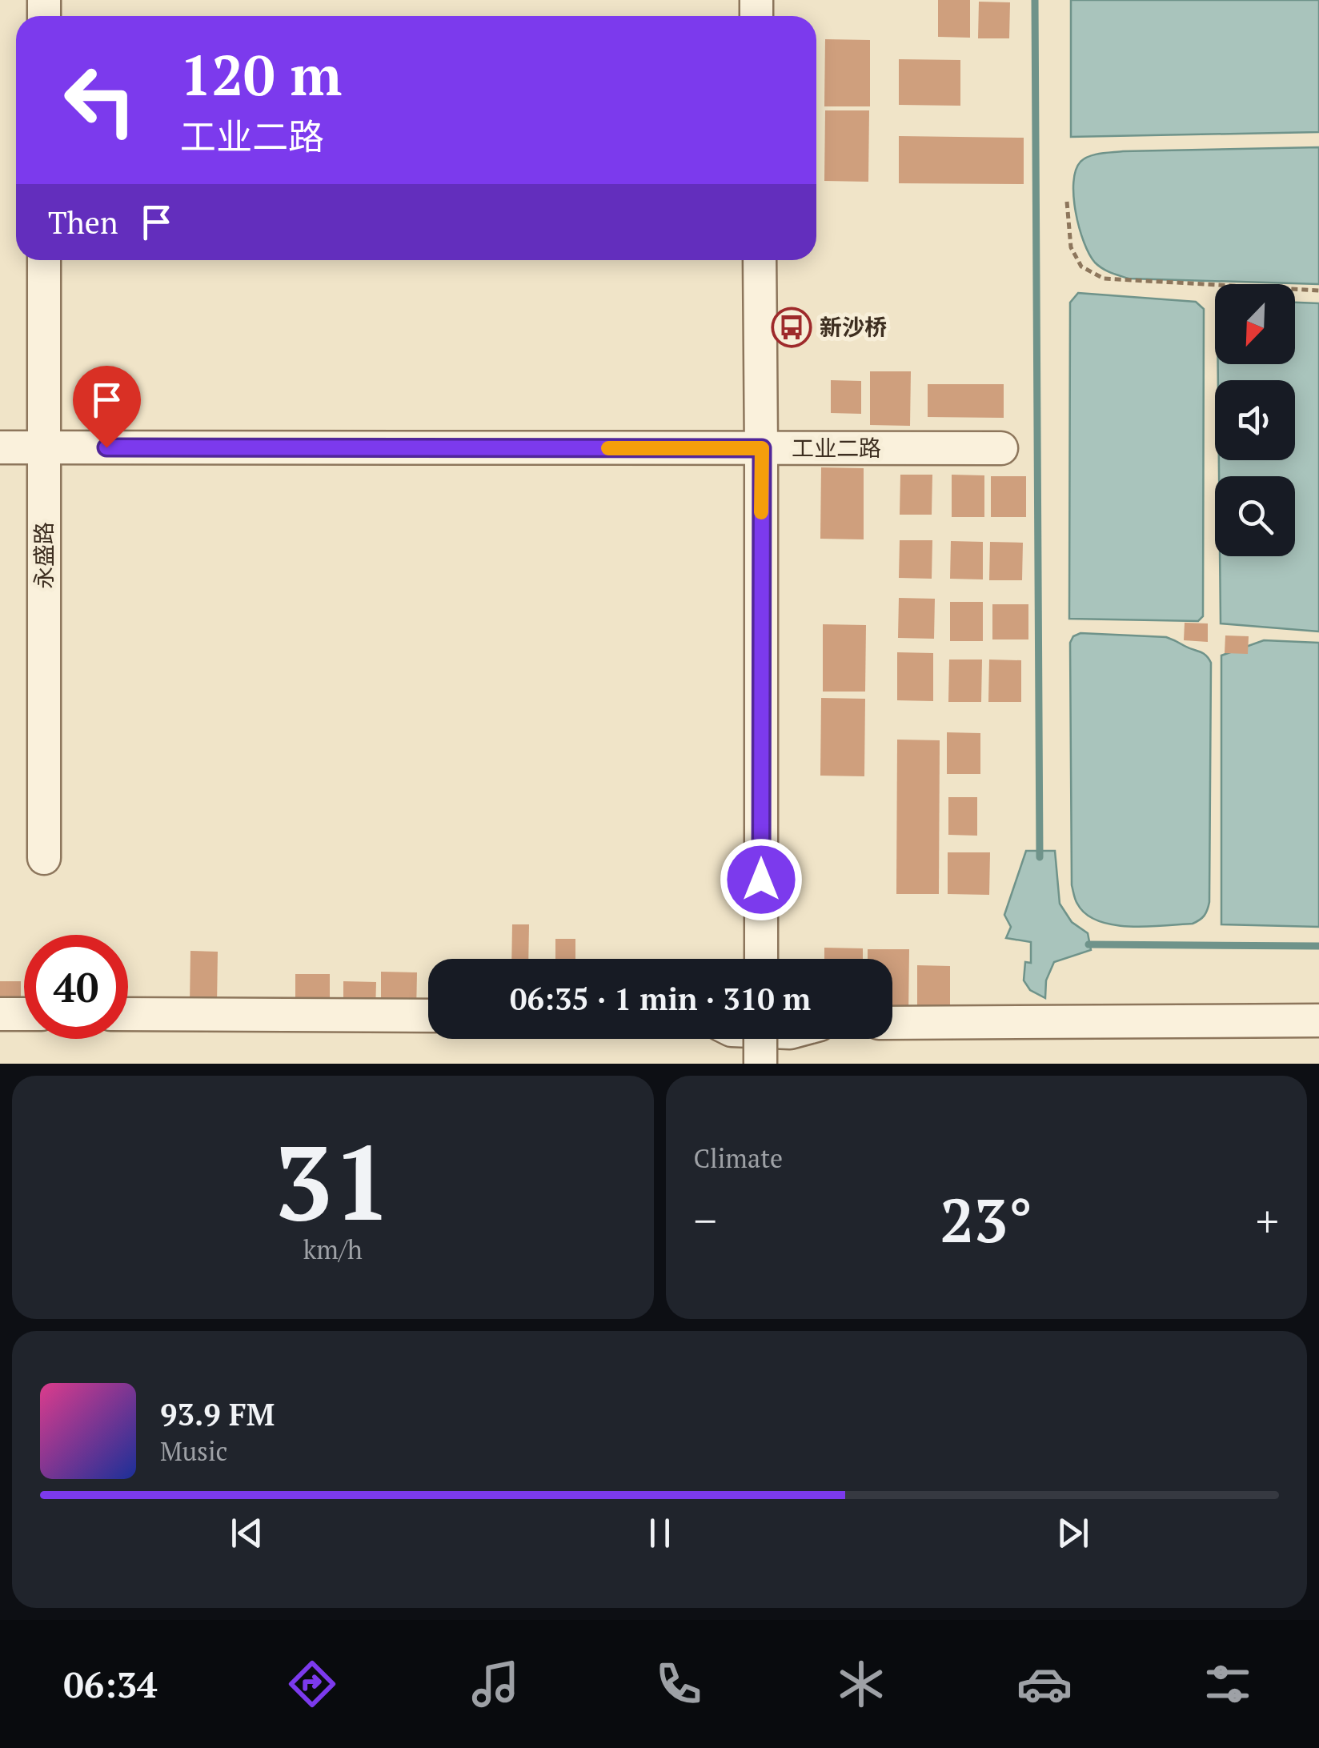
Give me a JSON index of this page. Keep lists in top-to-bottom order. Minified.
{"streets":{"street":["工业二路","永盛路"]},"crossings":[["工业二路","永盛路"]],"places":{"bus stop":["新沙桥"]},"north":"bottom left","page":{"turn":["120 m","工业二路"],"then":"Then","limit":"40","trip":"06:35 · 1 min · 310 m","tile":[["31","km/h"],"Climate"],"heat":["−","23°","+"],"song":["93.9 FM","Music"],"tabs":"06:34"}}
